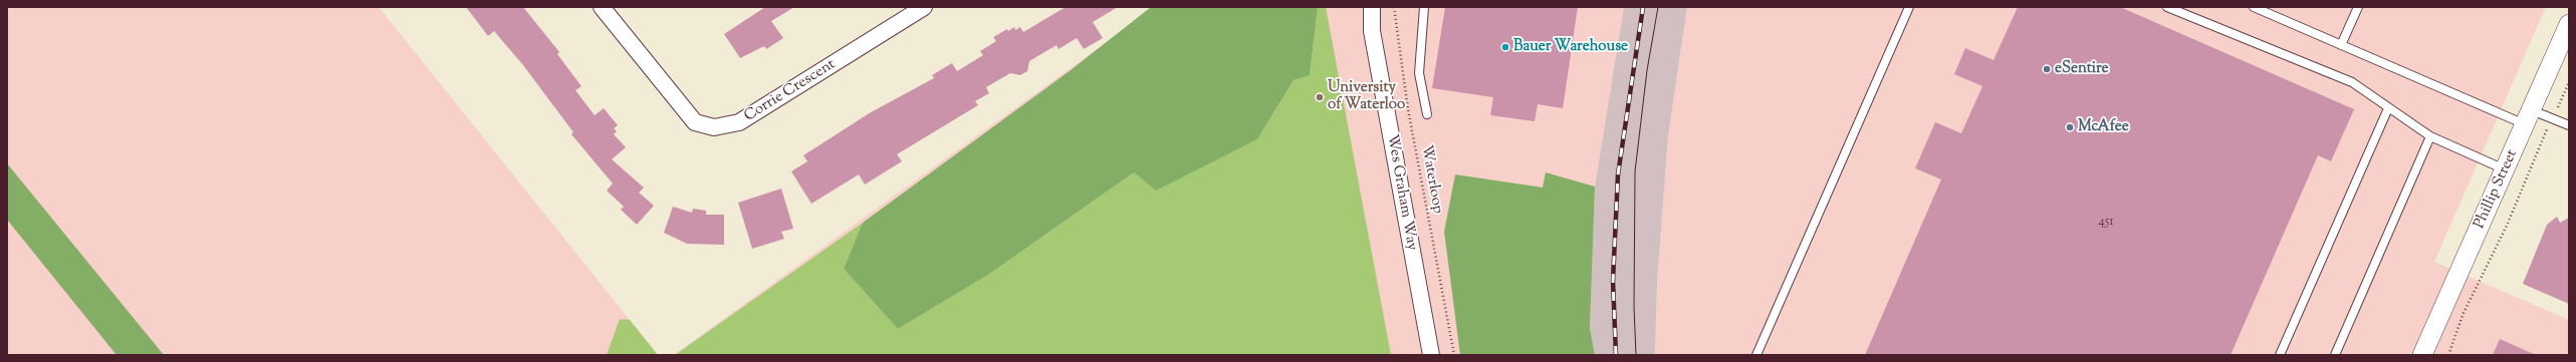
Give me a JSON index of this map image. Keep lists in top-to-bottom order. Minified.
{"streets":{"street":["Corrie Crescent","Phillip Street","Wes Graham Way"],"path":["Waterloop"]},"places":["Bauer Warehouse","eSentire","University of Waterloo","McAfee"],"house_numbers":["451"]}
